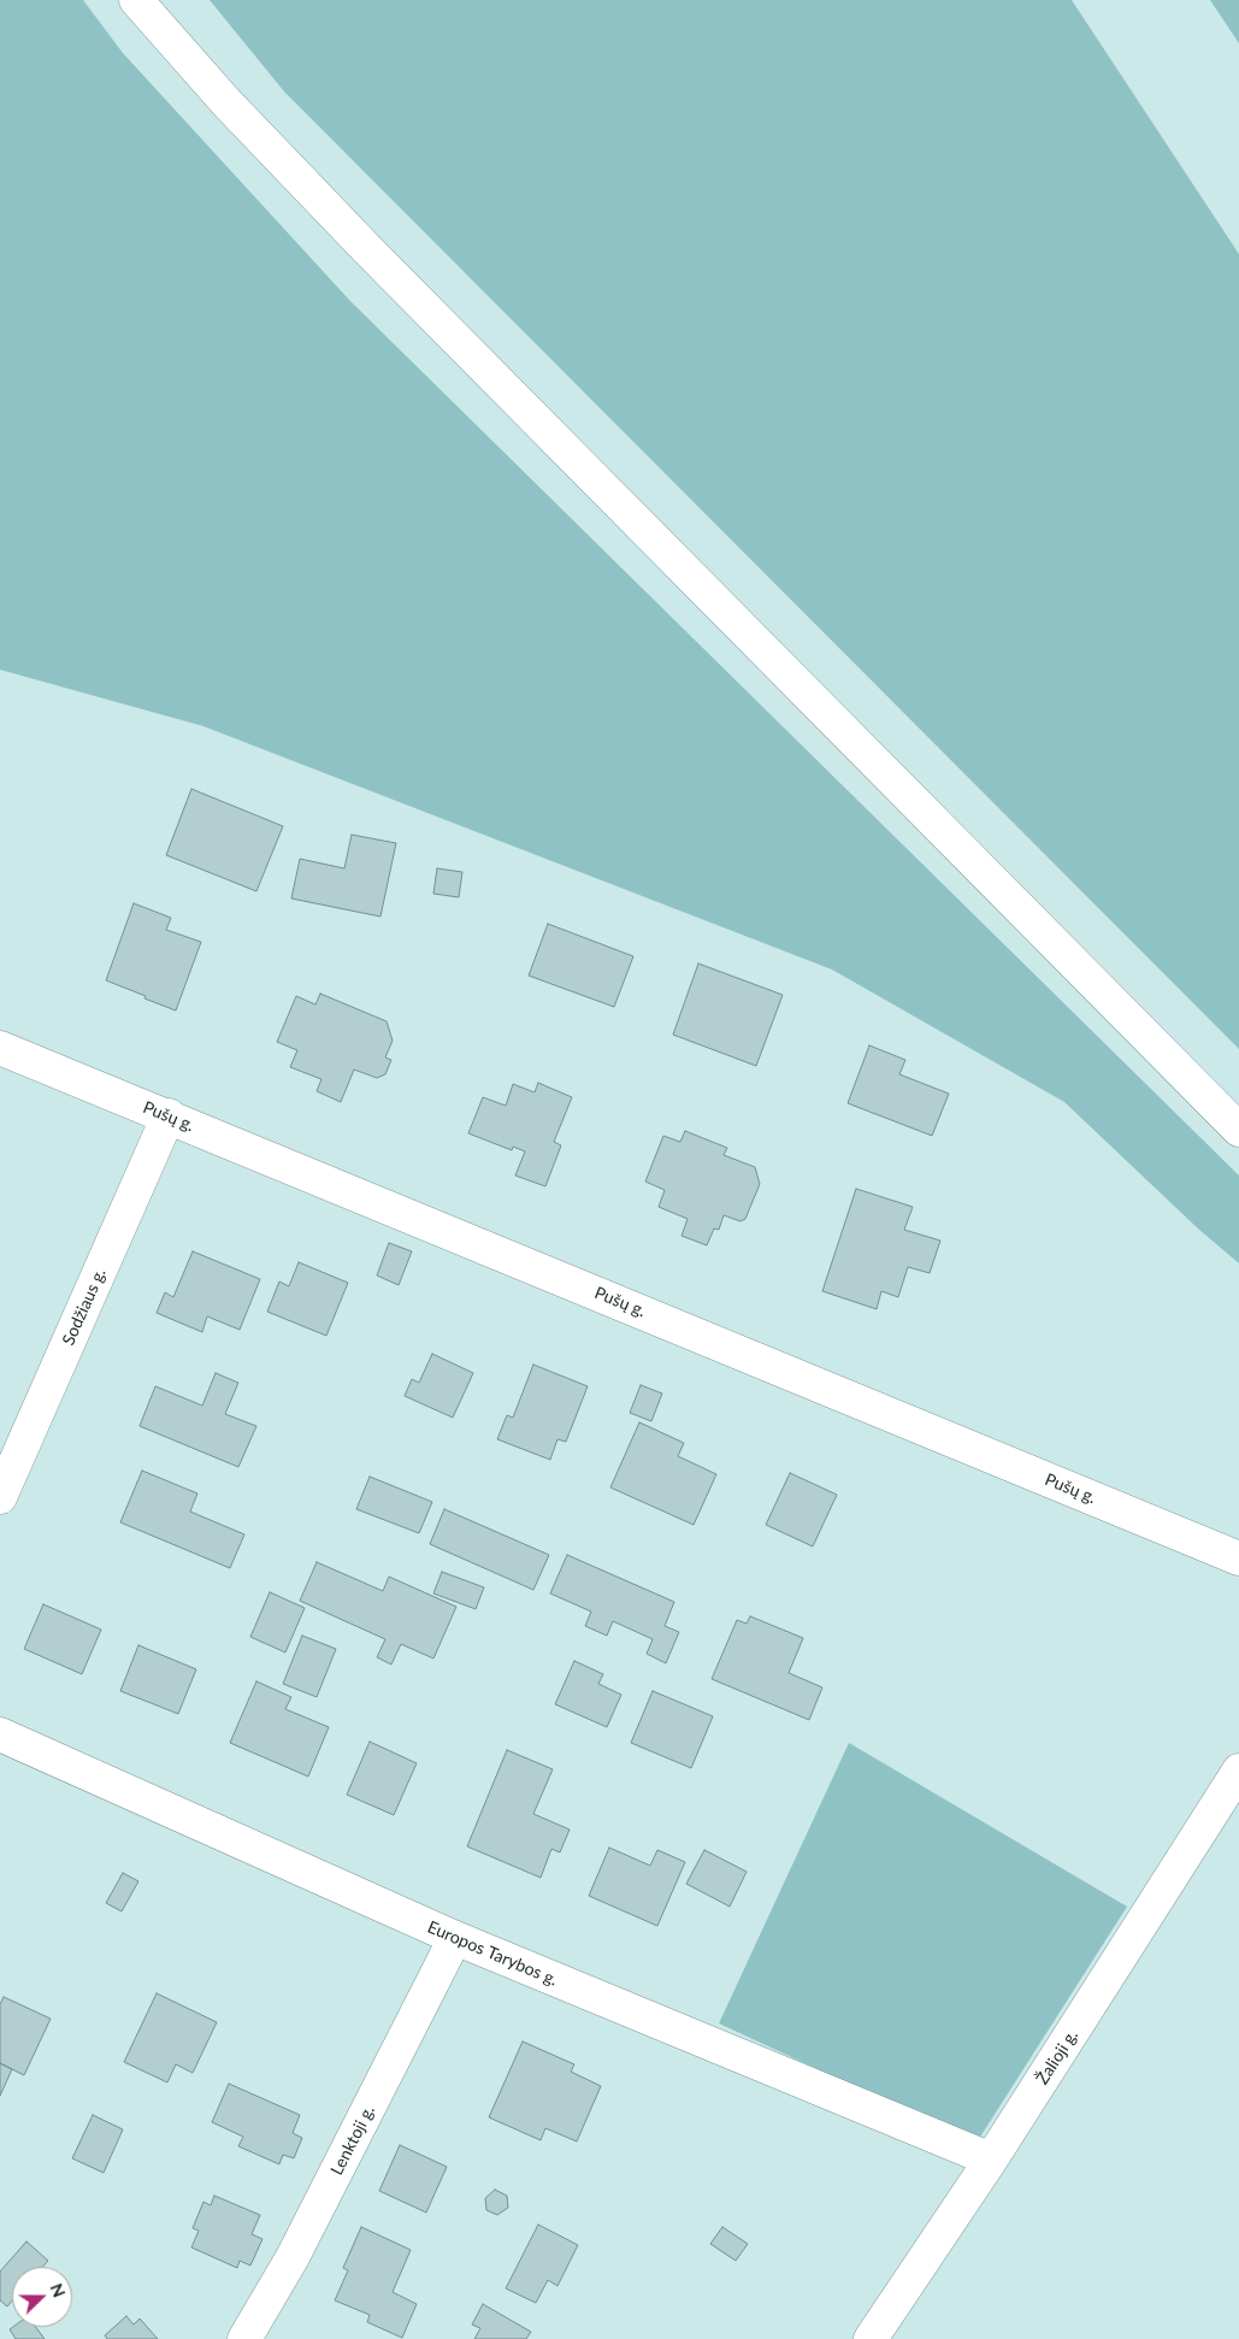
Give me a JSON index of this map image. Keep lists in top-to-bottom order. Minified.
{"streets":{"street":["Pušų g.","Sodžiaus g.","Europos Tarybos g.","Žalioji g.","Lenktoji g."]},"crossings":[["Pušų g.","Sodžiaus g."],["Europos Tarybos g.","Žalioji g."],["Europos Tarybos g.","Lenktoji g."]],"north":"right"}
